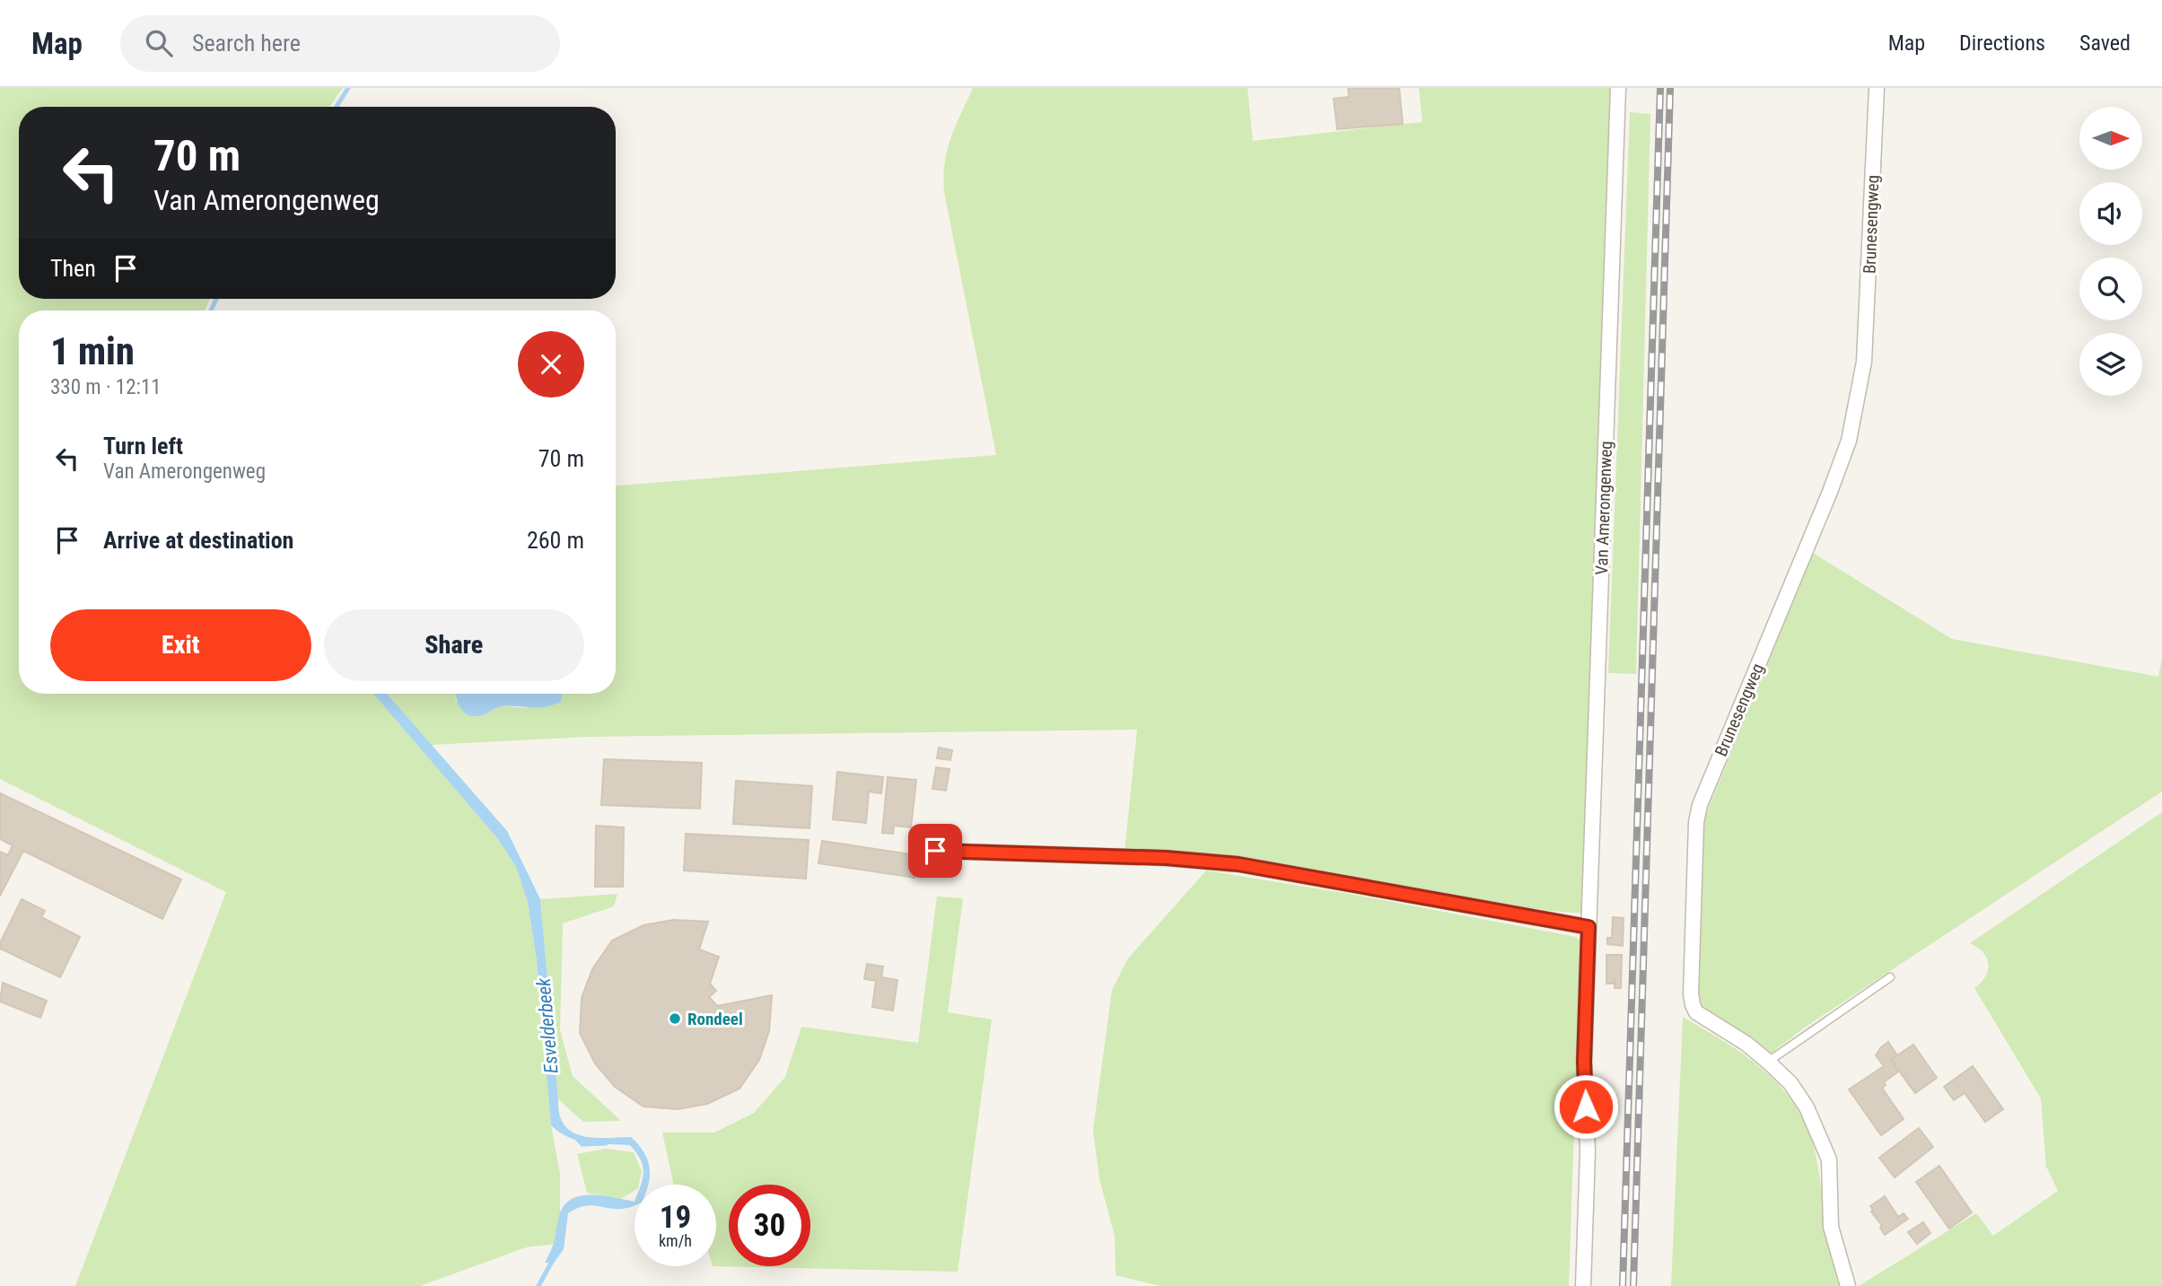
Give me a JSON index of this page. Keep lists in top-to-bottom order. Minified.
{"streets":{"street":["Brunesengweg","Van Amerongenweg"]},"water":["Esvelderbeek"],"places":["Rondeel"],"north":"right","page":{"header":"Map","search":"Search here","nav":["Map","Directions","Saved"],"turn":["70 m","Van Amerongenweg"],"then":"Then","heading":["1 min","330 m · 12:11"],"list":[{"name":"Turn left","note":"Van Amerongenweg","value":"70 m"},{"name":"Arrive at destination","value":"260 m"}],"buttons":["Exit","Share"],"speed":"19 km/h","limit":"30"}}
